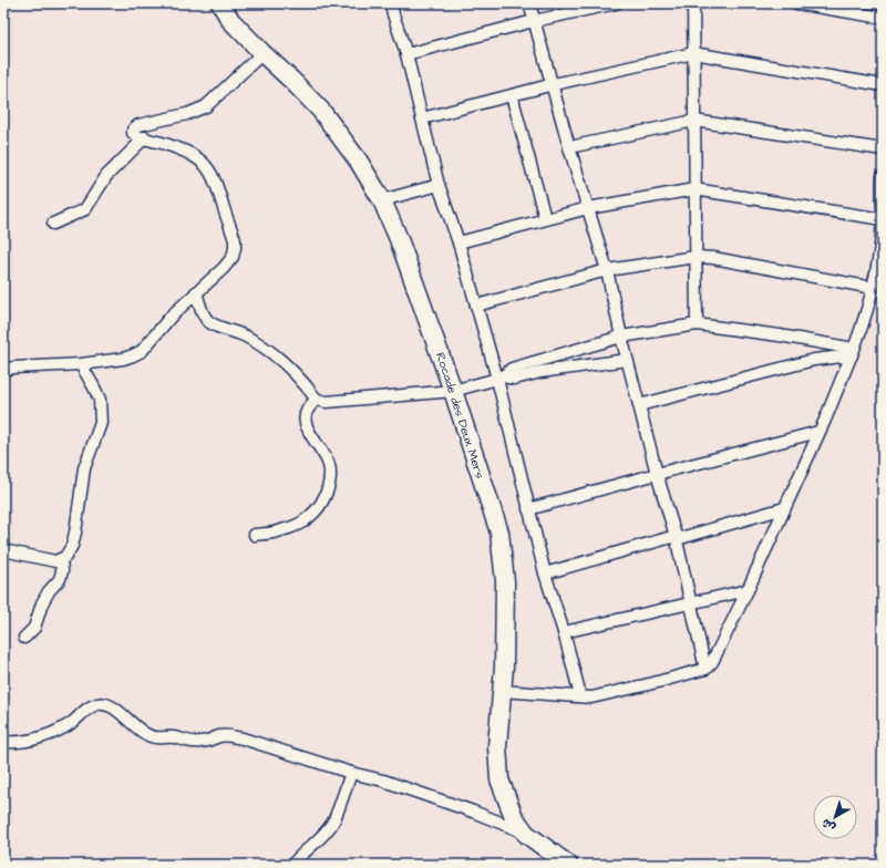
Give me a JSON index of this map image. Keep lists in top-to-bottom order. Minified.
{"streets":{"highway":["Rocade des Deux Mers"]},"north":"bottom left"}
